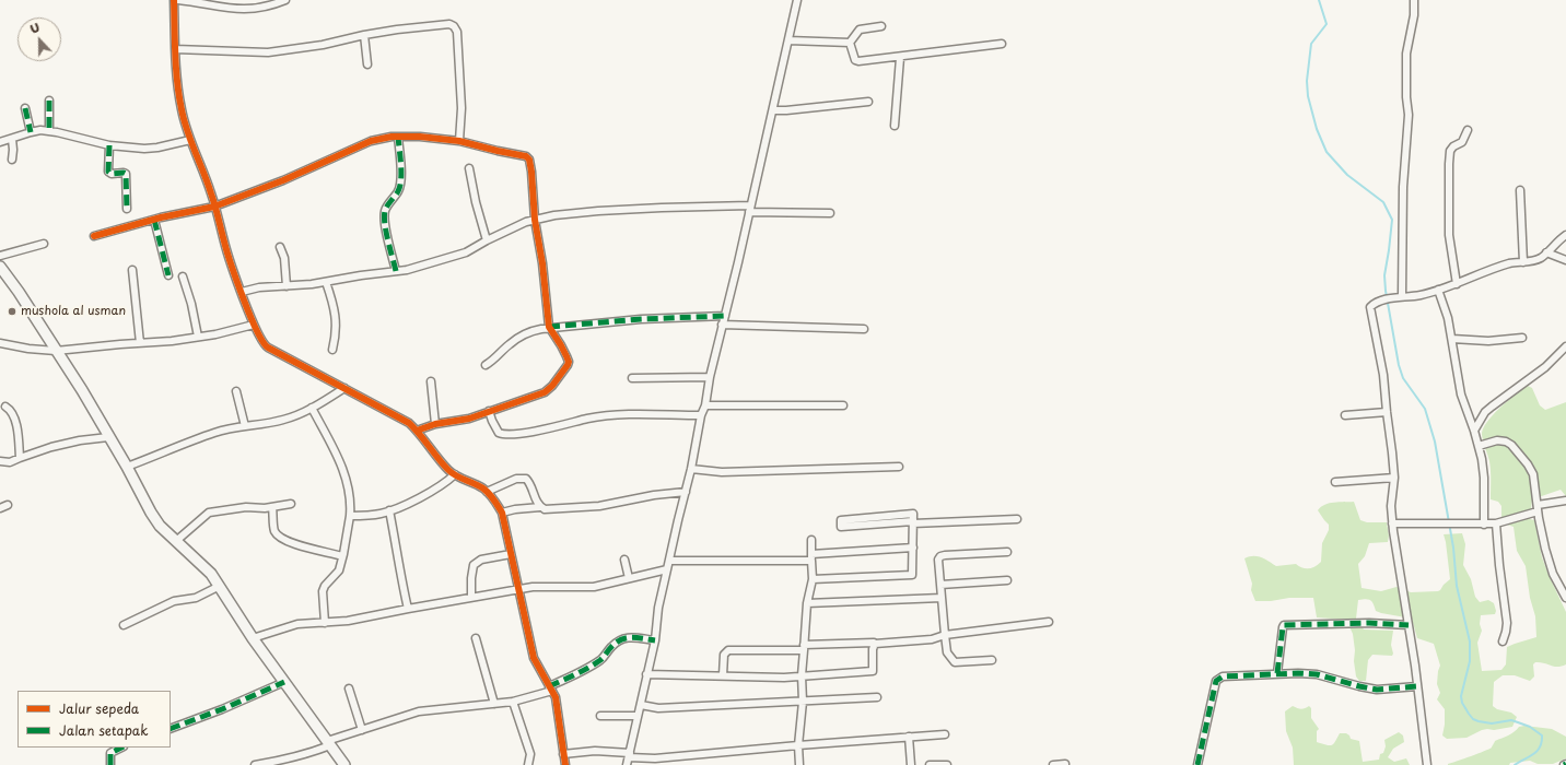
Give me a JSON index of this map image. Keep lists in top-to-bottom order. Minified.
{"places":["mushola al usman"],"legend":["Jalur sepeda","Jalan setapak"],"north":"top"}
